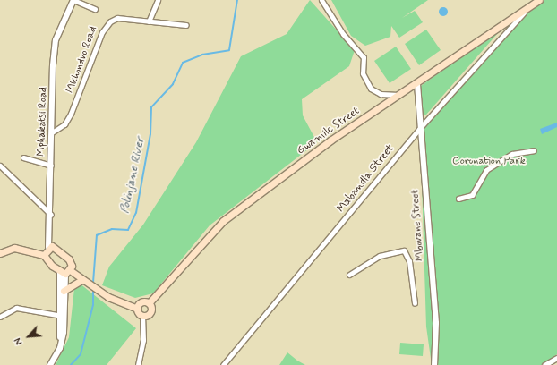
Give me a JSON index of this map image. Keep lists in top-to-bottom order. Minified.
{"streets":{"main road":["Gwamile Street"],"street":["Mkhondvo Road","Mphakatsi Road","Mabandla Street","Mbovane Street"]},"crossings":[["Mkhondvo Road","Mphakatsi Road"],["Gwamile Street","Mabandla Street"],["Gwamile Street","Mbovane Street"],["Mabandla Street","Mbovane Street"]],"water":["Polinjane River"],"parks":["Coronation Park"],"north":"bottom left"}
